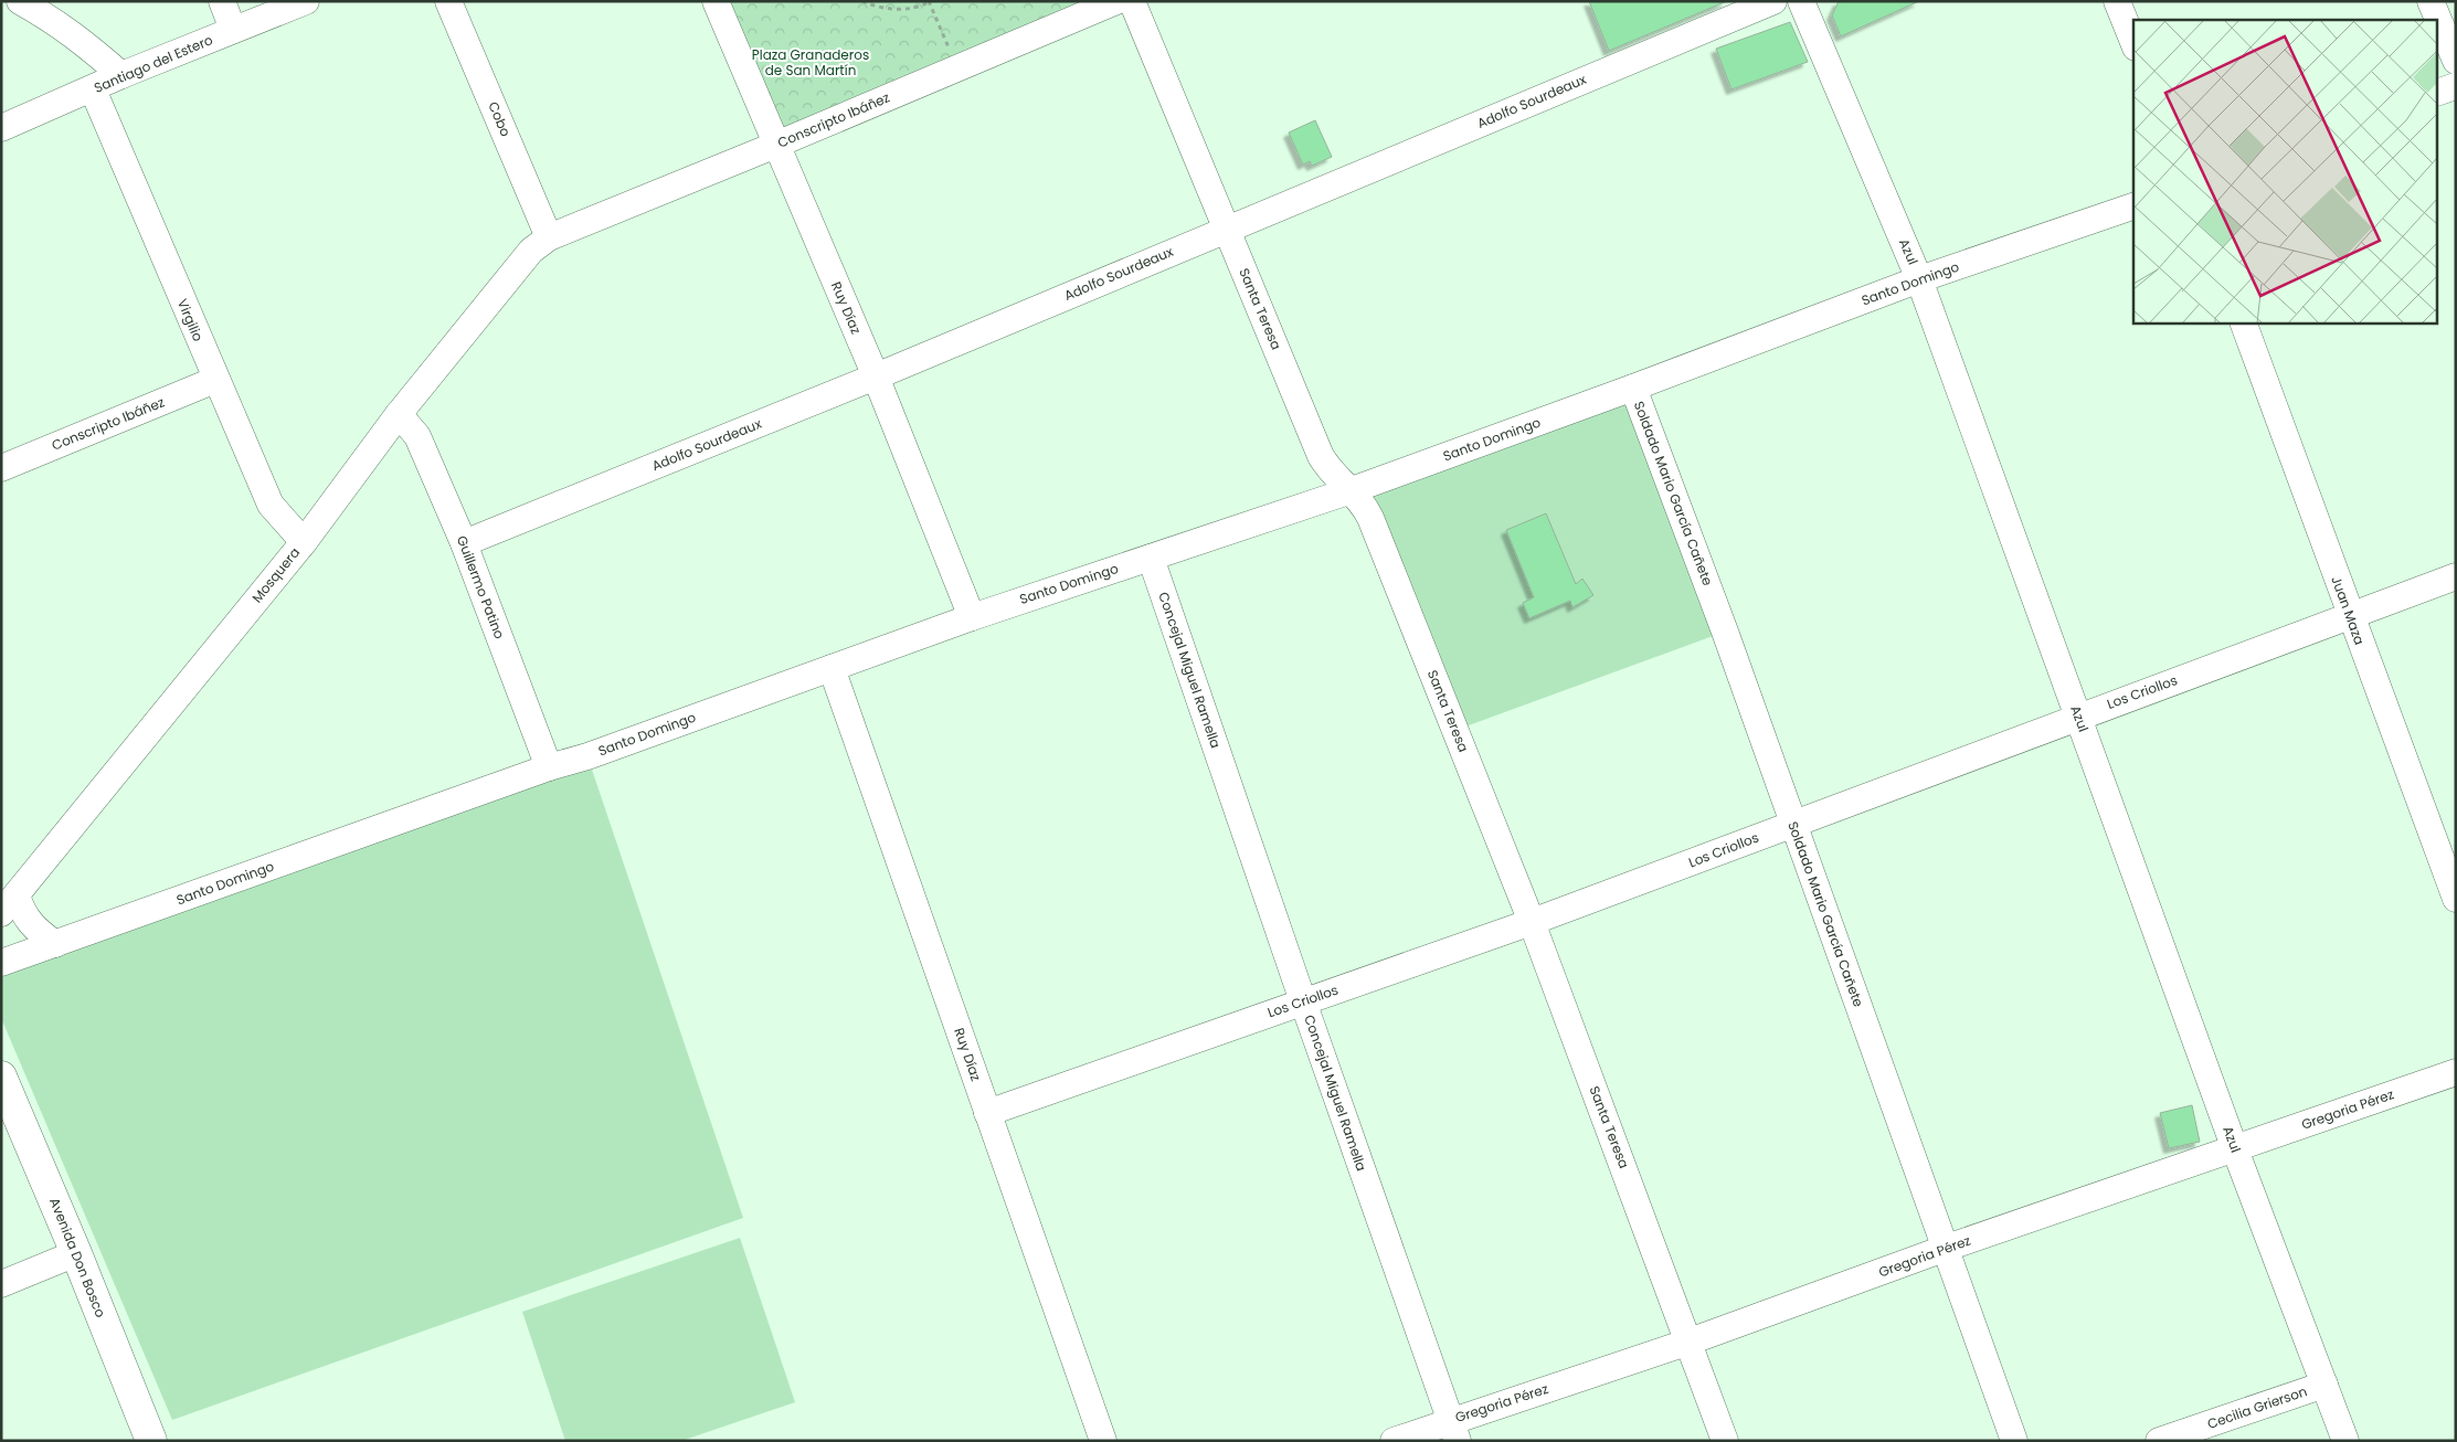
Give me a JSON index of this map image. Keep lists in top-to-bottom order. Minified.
{"streets":{"main road":["Avenida Don Bosco"],"street":["Santiago del Estero","Adolfo Sourdeaux","Cobo","Conscripto Ibáñez","Azul","Santo Domingo","Ruy Díaz","Santa Teresa","Virgilio","Soldado Mario García Cañete","Mosquera","Guillermo Patino","Juan Maza","Concejal Miguel Ramella","Los Criollos","Gregoria Pérez","Cecilia Grierson"]},"crossings":[["Santiago del Estero","Virgilio"],["Adolfo Sourdeaux","Ruy Díaz"],["Adolfo Sourdeaux","Santa Teresa"],["Adolfo Sourdeaux","Guillermo Patino"],["Cobo","Conscripto Ibáñez"],["Cobo","Mosquera"],["Conscripto Ibáñez","Ruy Díaz"],["Conscripto Ibáñez","Virgilio"],["Conscripto Ibáñez","Mosquera"],["Azul","Santo Domingo"],["Azul","Los Criollos"],["Azul","Gregoria Pérez"],["Azul","Cecilia Grierson"],["Santo Domingo","Ruy Díaz"],["Santo Domingo","Santa Teresa"],["Santo Domingo","Soldado Mario García Cañete"],["Santo Domingo","Guillermo Patino"],["Santo Domingo","Concejal Miguel Ramella"],["Ruy Díaz","Los Criollos"],["Santa Teresa","Los Criollos"],["Santa Teresa","Gregoria Pérez"],["Virgilio","Mosquera"],["Soldado Mario García Cañete","Los Criollos"],["Soldado Mario García Cañete","Gregoria Pérez"],["Mosquera","Guillermo Patino"],["Juan Maza","Los Criollos"],["Concejal Miguel Ramella","Los Criollos"],["Concejal Miguel Ramella","Gregoria Pérez"]],"parks":["Plaza Granaderos de San Martín"]}
